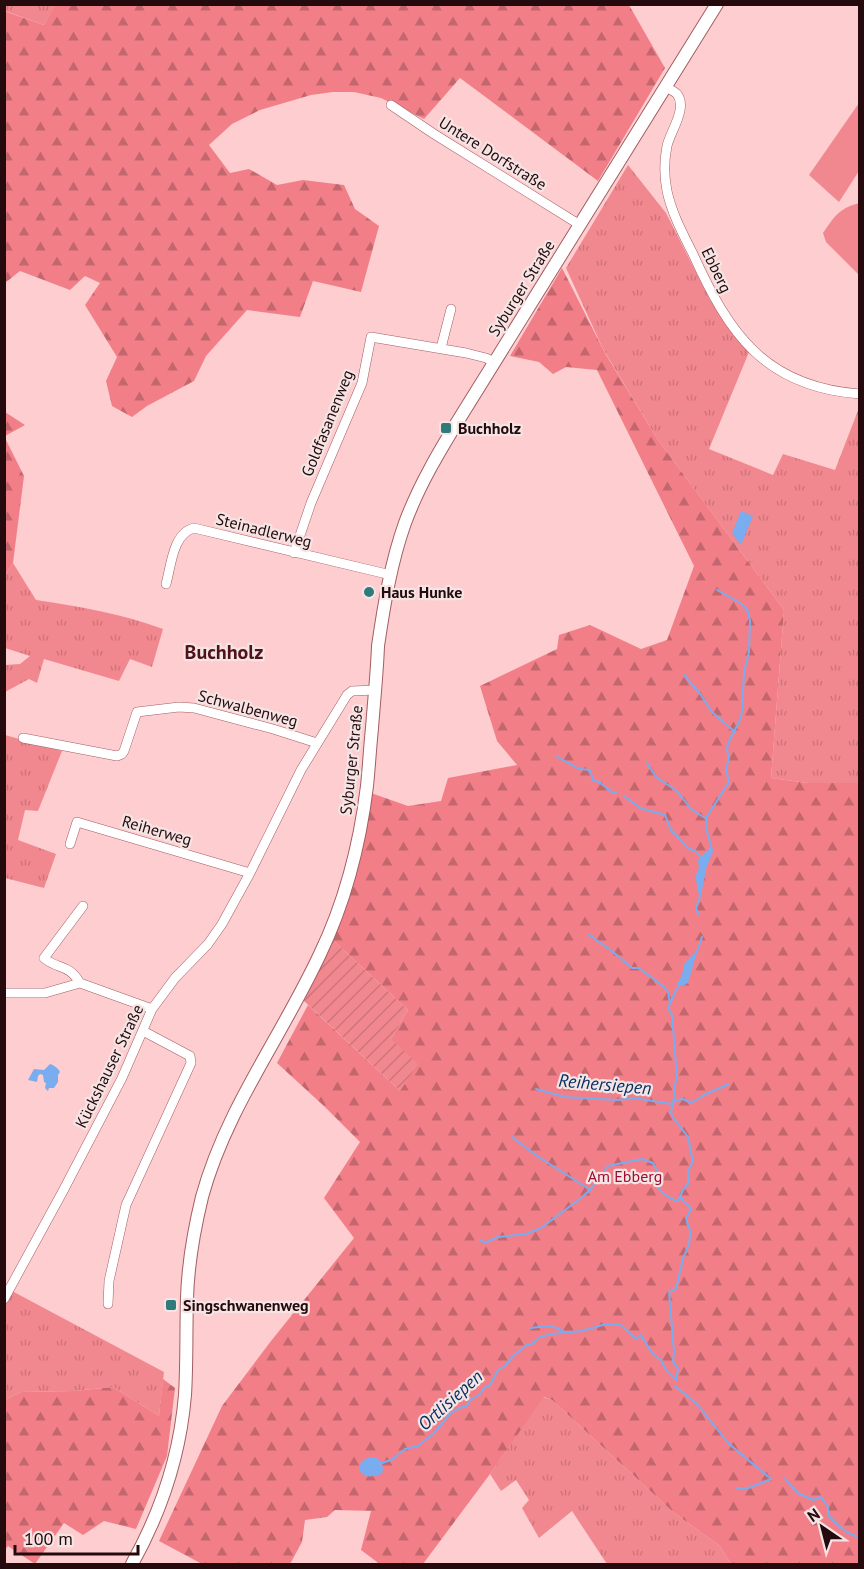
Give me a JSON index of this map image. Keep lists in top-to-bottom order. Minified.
{"streets":{"street":["Untere Dorfstraße","Ebberg","Syburger Straße","Goldfasanenweg","Steinadlerweg","Schwalbenweg","Reiherweg","Kückshauser Straße"]},"crossings":[["Untere Dorfstraße","Syburger Straße"],["Ebberg","Syburger Straße"],["Syburger Straße","Goldfasanenweg"],["Syburger Straße","Steinadlerweg"],["Syburger Straße","Kückshauser Straße"],["Goldfasanenweg","Steinadlerweg"],["Schwalbenweg","Kückshauser Straße"],["Reiherweg","Kückshauser Straße"]],"districts":["Buchholz"],"water":["Reihersiepen","Ortlisiepen"],"parks":["Am Ebberg"],"places":{"transit":["Buchholz","Singschwanenweg"],"other":["Haus Hunke"]},"scale_bar":"100 m","north":"top left"}
